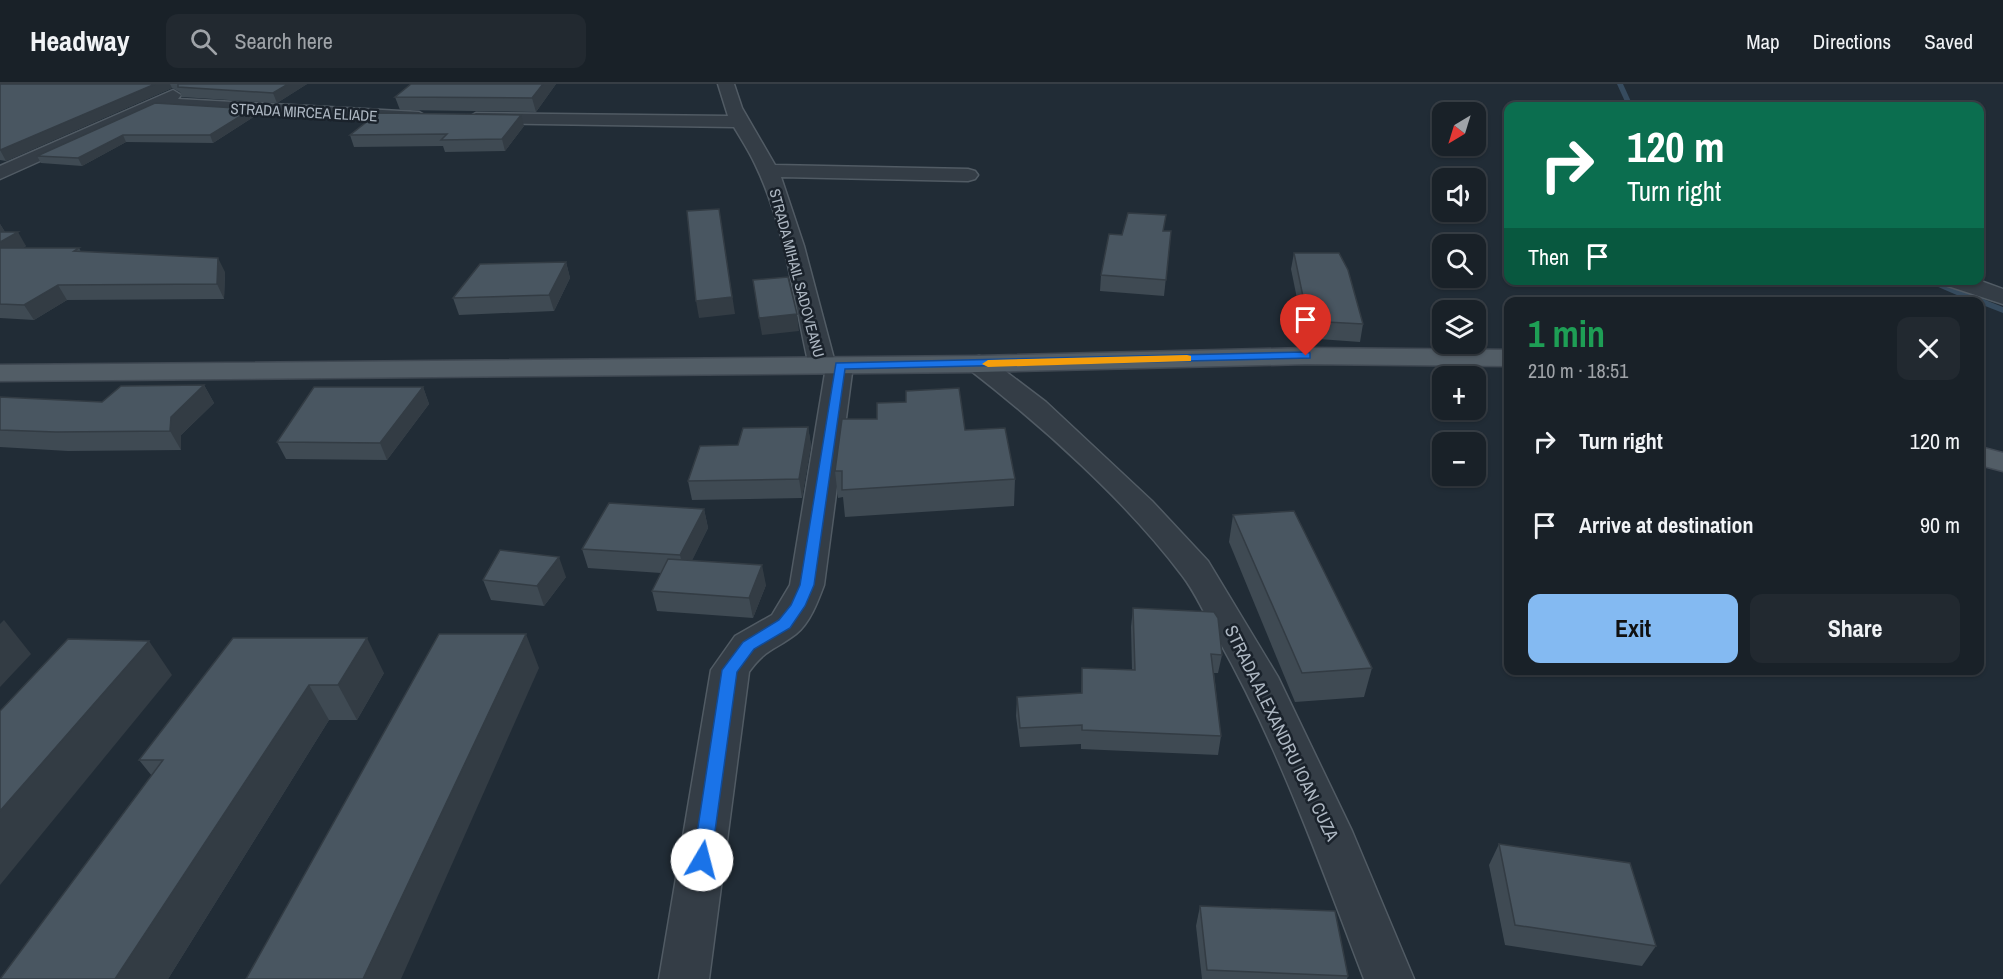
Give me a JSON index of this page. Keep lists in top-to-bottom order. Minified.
{"streets":{"street":["STRADA MIRCEA ELIADE","STRADA MIHAIL SADOVEANU","STRADA ALEXANDRU IOAN CUZA"]},"crossings":[["STRADA MIRCEA ELIADE","STRADA MIHAIL SADOVEANU"]],"north":"bottom left","page":{"header":"Headway","search":"Search here","nav":["Map","Directions","Saved"],"map_buttons":["+","−"],"turn":["120 m","Turn right"],"then":"Then","heading":["1 min","210 m · 18:51"],"list":[{"name":"Turn right","value":"120 m"},{"name":"Arrive at destination","value":"90 m"}],"buttons":["Exit","Share"]}}
